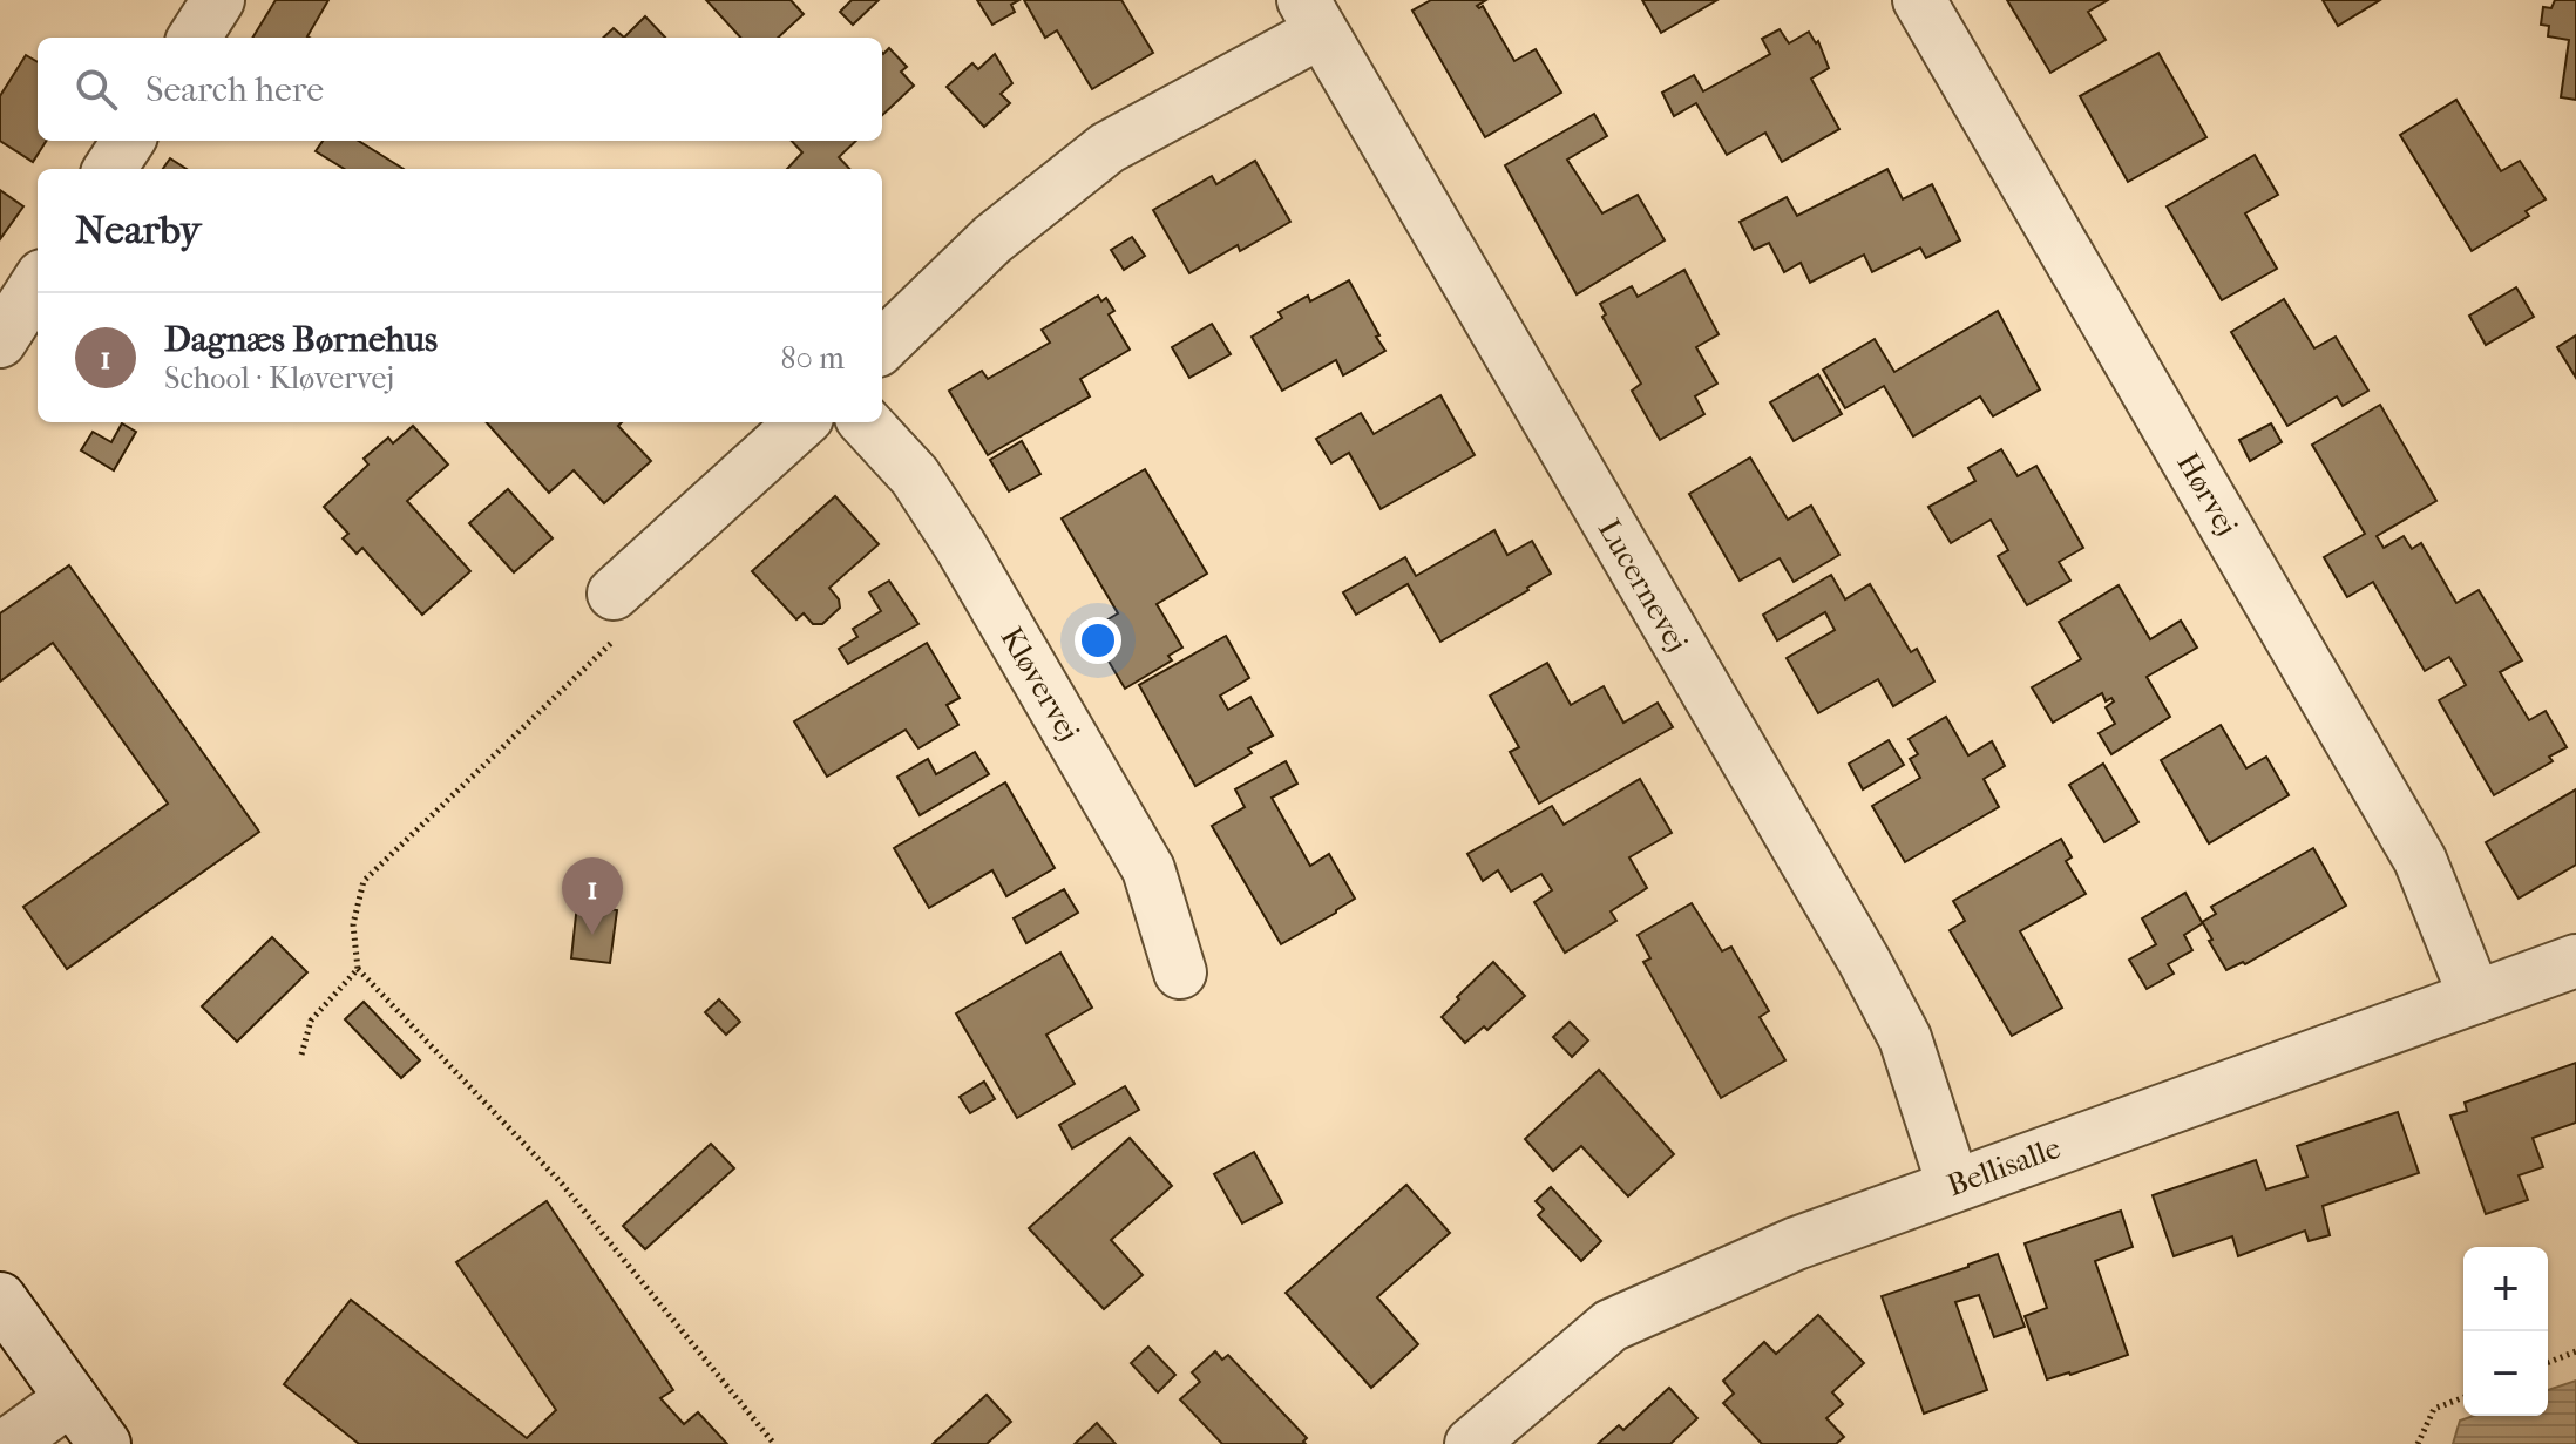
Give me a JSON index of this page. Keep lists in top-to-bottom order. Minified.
{"streets":{"street":["Hørvej","Lucernevej","Kløvervej","Bellisalle"]},"crossings":[["Hørvej","Bellisalle"],["Lucernevej","Bellisalle"]],"page":{"search":"Search here","heading":"Nearby","list":[{"mark":"1","name":"Dagnæs Børnehus","note":"School · Kløvervej","value":"80 m"}],"pins":"1","map_buttons":["+","−"]}}
